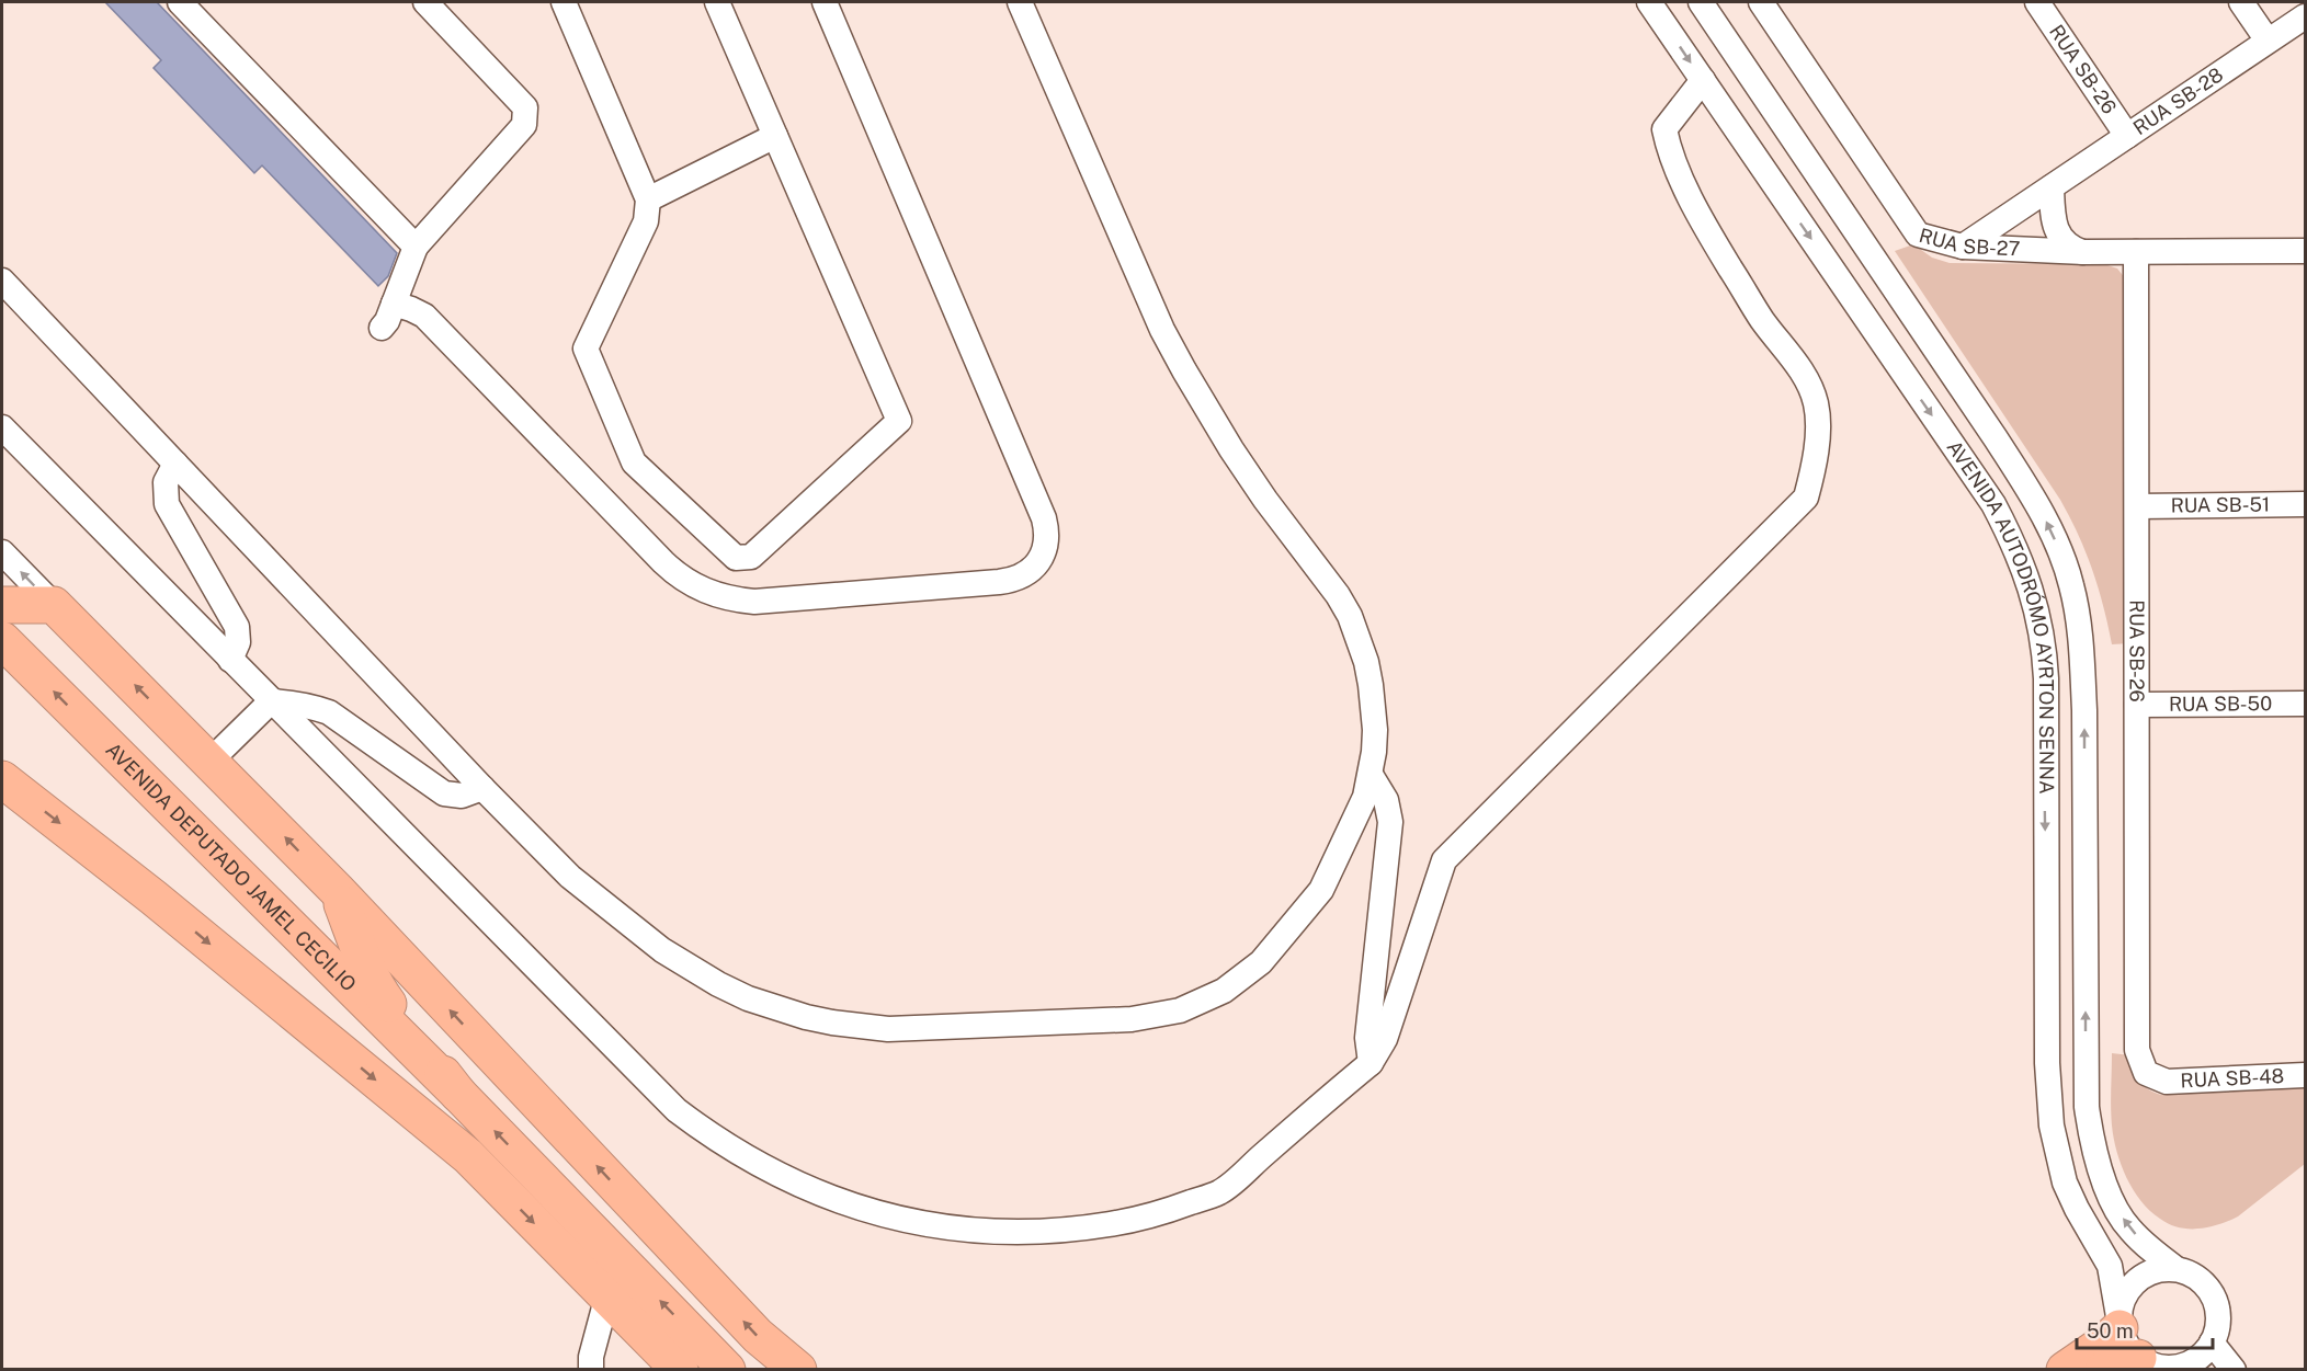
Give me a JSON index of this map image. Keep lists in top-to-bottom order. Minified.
{"streets":{"highway":["AVENIDA DEPUTADO JAMEL CECILIO"],"street":["RUA SB-26","RUA SB-28","RUA SB-27","RUA SB-51","AVENIDA AUTODRÓMO AYRTON SENNA","RUA SB-50","RUA SB-48"]},"crossings":[["RUA SB-26","RUA SB-28"],["RUA SB-26","RUA SB-27"],["RUA SB-26","RUA SB-51"],["RUA SB-26","RUA SB-50"],["RUA SB-26","RUA SB-48"],["RUA SB-28","RUA SB-27"]],"scale_bar":"50 m"}
